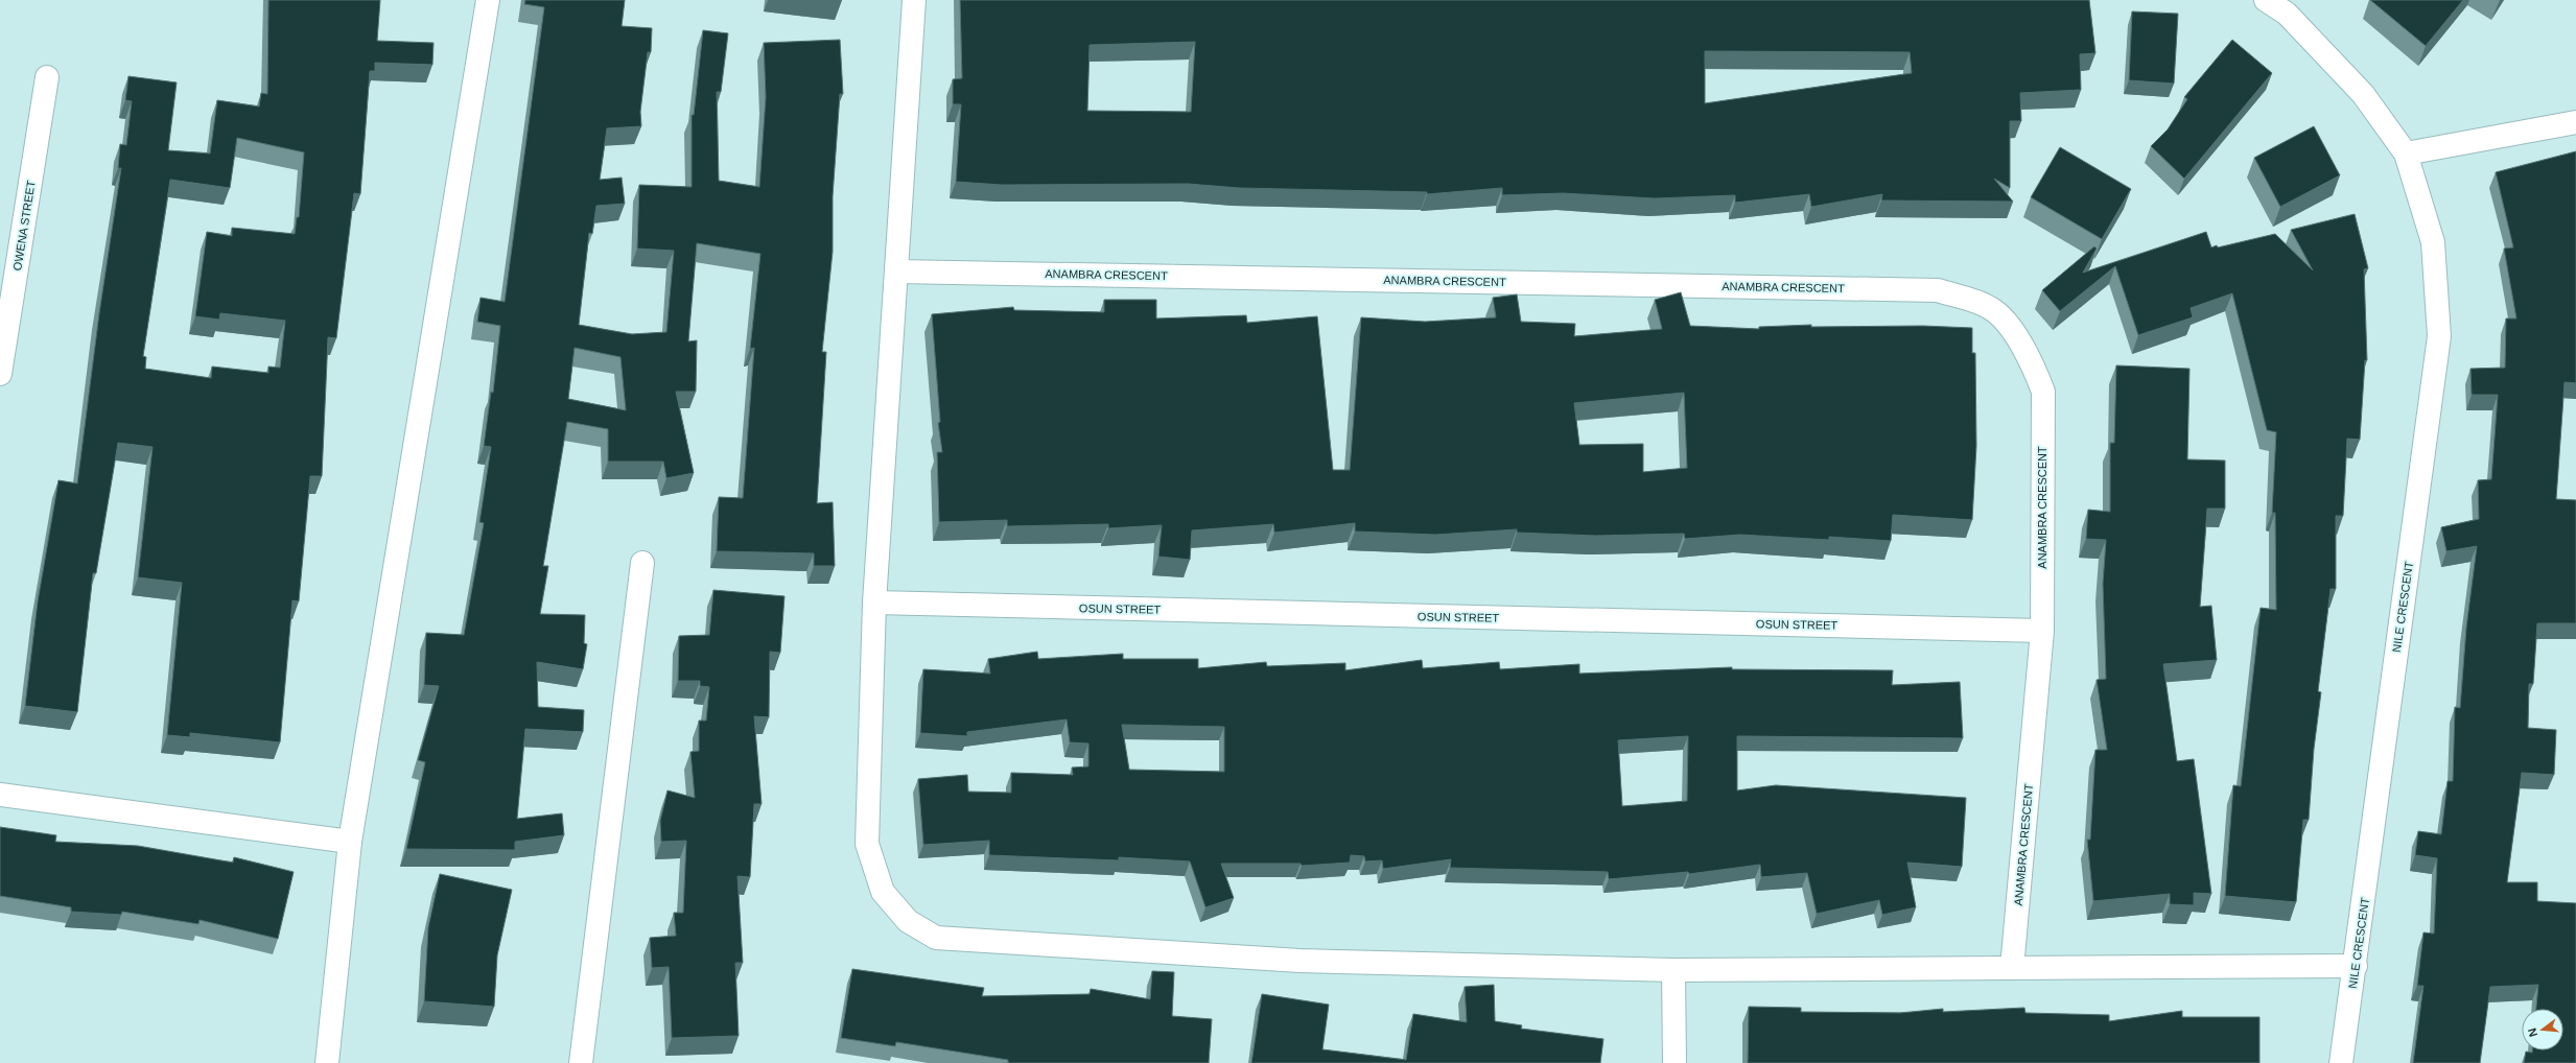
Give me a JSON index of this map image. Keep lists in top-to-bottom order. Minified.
{"streets":{"street":["OWENA STREET","ANAMBRA CRESCENT","NILE CRESCENT","OSUN STREET"]},"crossings":[["ANAMBRA CRESCENT","OSUN STREET"]],"north":"left"}
